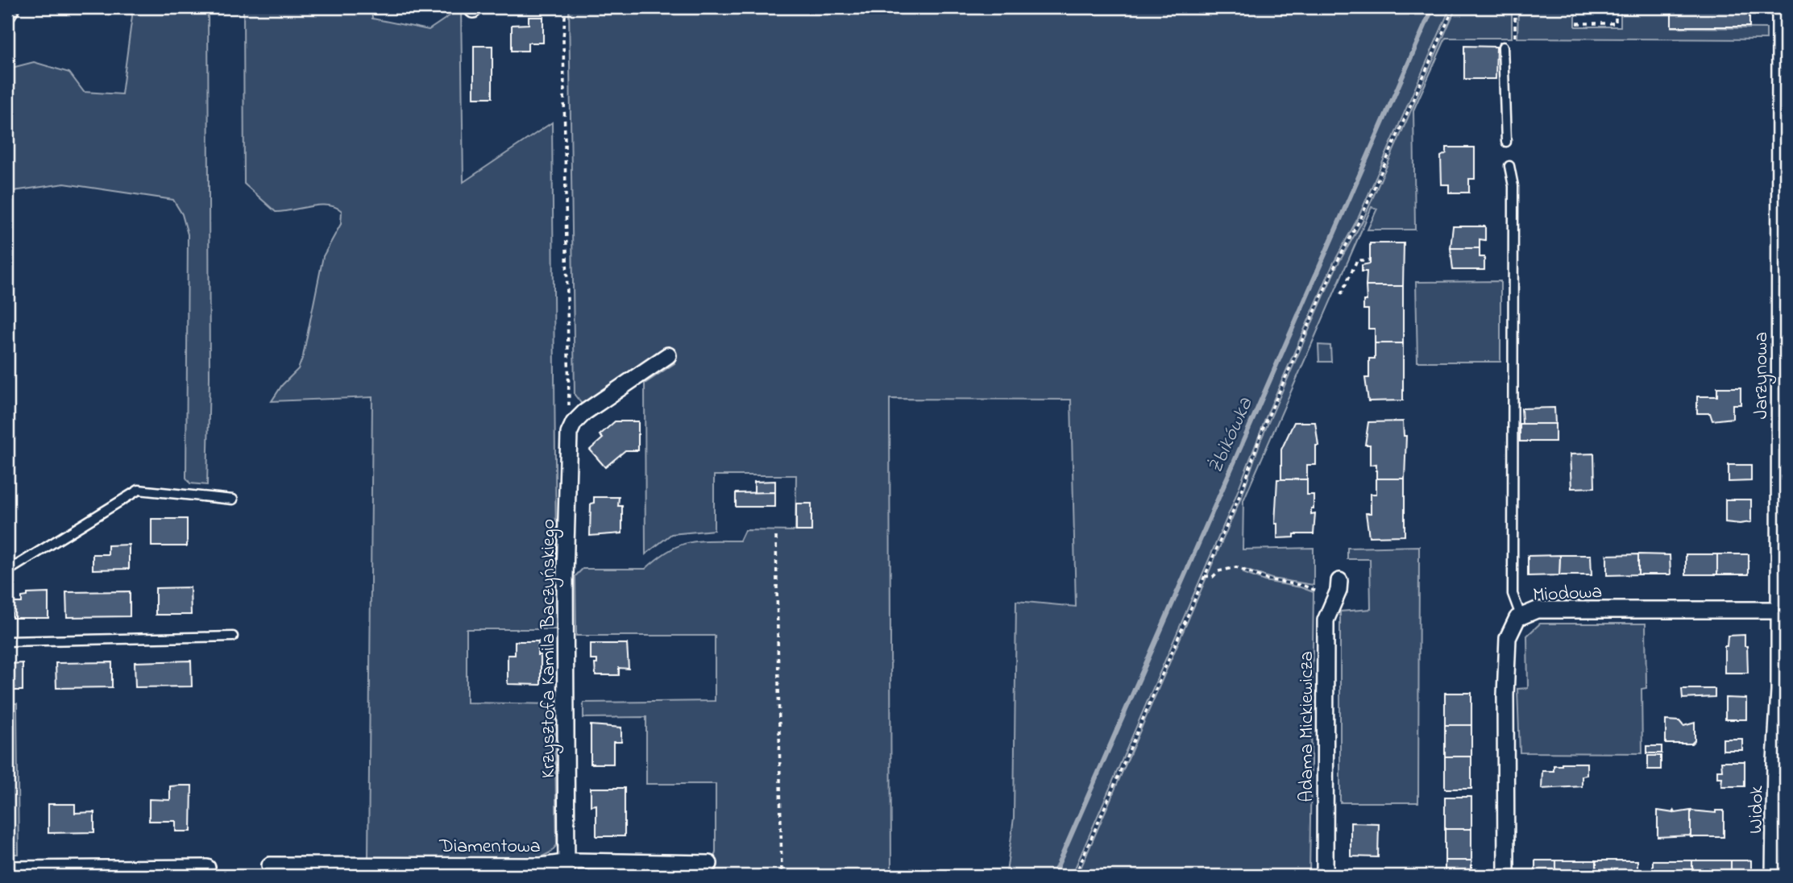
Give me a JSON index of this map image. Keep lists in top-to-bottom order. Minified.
{"streets":{"street":["Jarzynowa","Miodowa","Krzysztofa Kamila Baczyńskiego","Adama Mickiewicza","Widok","Diamentowa"]},"crossings":[["Jarzynowa","Miodowa"],["Jarzynowa","Widok"],["Krzysztofa Kamila Baczyńskiego","Diamentowa"]],"water":["Żbikówka"]}
